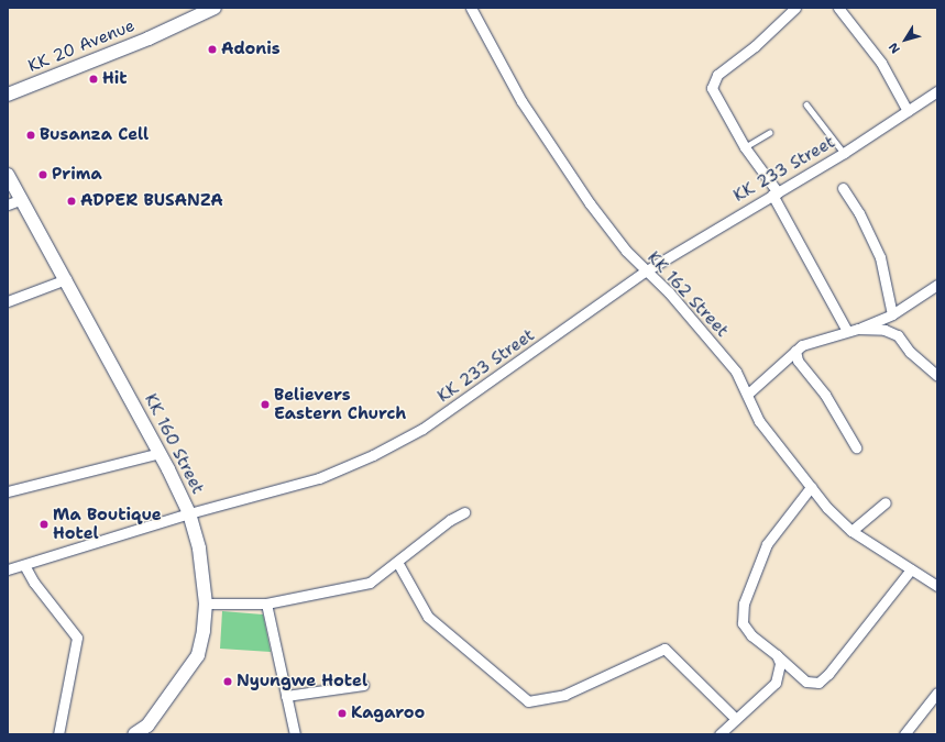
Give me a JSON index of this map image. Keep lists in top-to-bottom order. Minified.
{"streets":{"main road":["KK 20 Avenue","KK 160 Street"],"street":["KK 233 Street","KK 162 Street"]},"crossings":[["KK 233 Street","KK 162 Street"],["KK 233 Street","KK 160 Street"]],"places":["Adonis","Hit","Busanza Cell","Prima","ADPER BUSANZA","Believers Eastern Church","Ma Boutique Hotel","Nyungwe Hotel","Kagaroo"],"north":"bottom left"}
